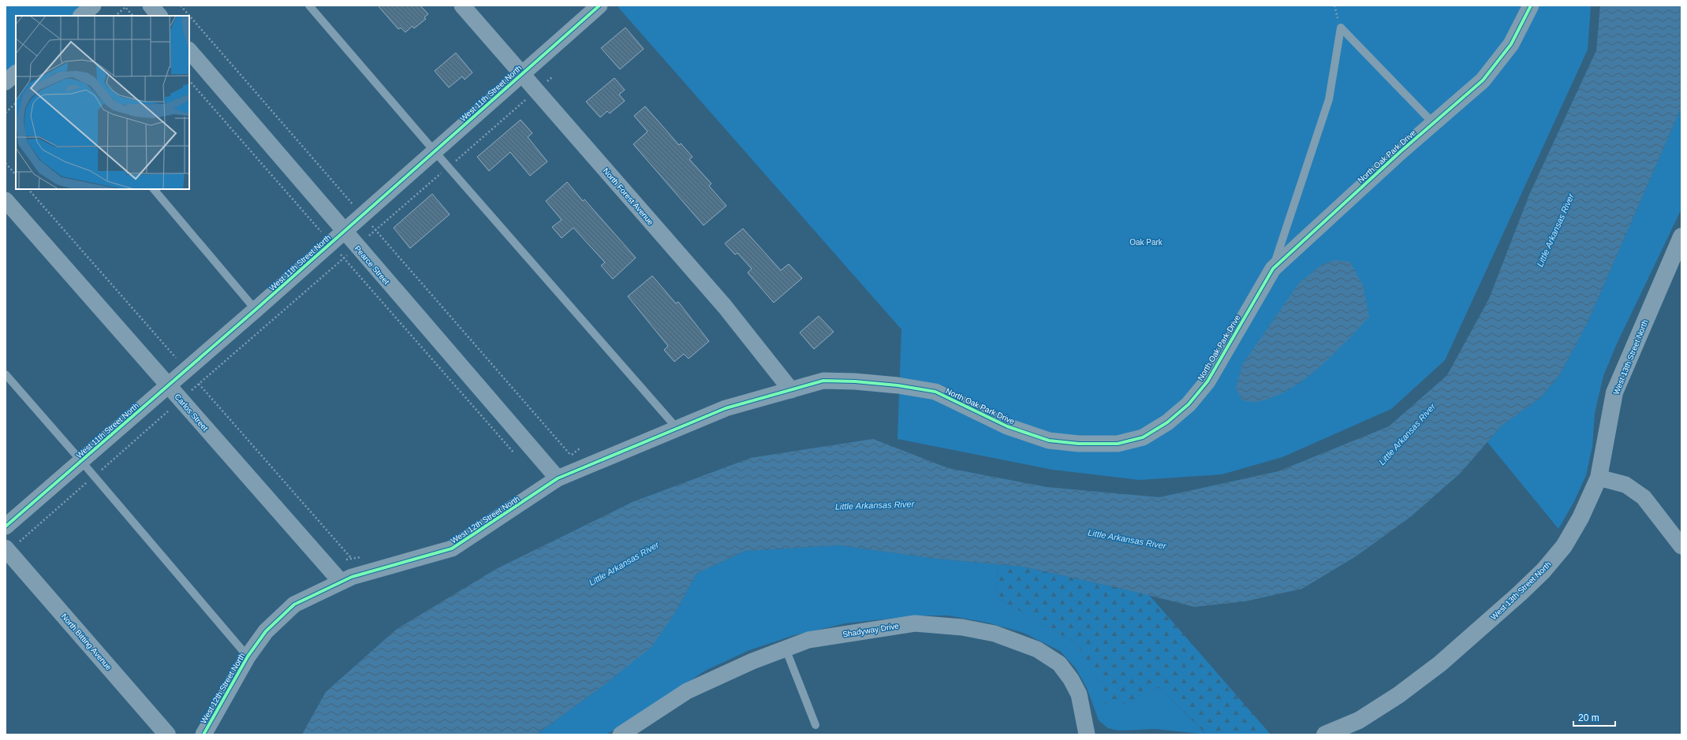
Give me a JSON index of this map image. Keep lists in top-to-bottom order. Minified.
{"streets":{"street":["West 11th Street North","North Oak Park Drive","North Forest Avenue","Pearce Street","West 13th Street North","Carlos Street","West 12th Street North","Shadyway Drive","North Bitting Avenue"]},"crossings":[["West 11th Street North","North Forest Avenue"],["West 11th Street North","Pearce Street"],["West 11th Street North","Carlos Street"],["North Oak Park Drive","North Forest Avenue"],["North Oak Park Drive","West 12th Street North"],["North Forest Avenue","West 12th Street North"],["Pearce Street","West 12th Street North"],["Carlos Street","West 12th Street North"]],"water":["Little Arkansas River"],"parks":["Oak Park"],"scale_bar":"20 m"}
